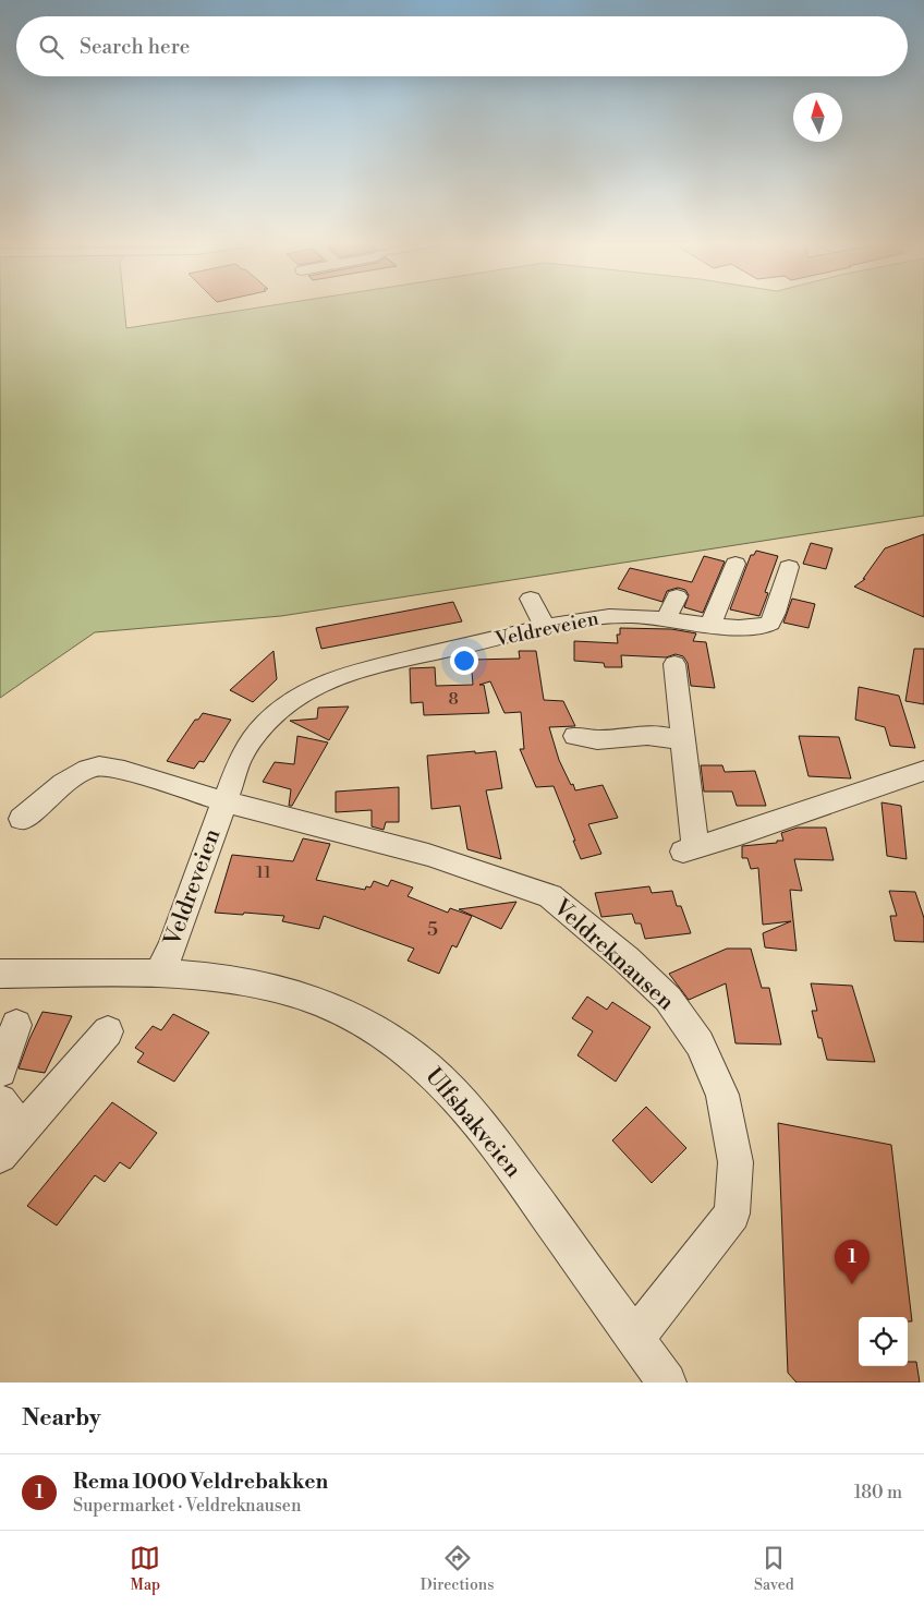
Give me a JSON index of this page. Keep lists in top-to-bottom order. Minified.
{"streets":{"street":["Veldreveien","Veldreknausen","Ulfsbakveien"]},"crossings":[["Veldreveien","Veldreknausen"],["Veldreveien","Ulfsbakveien"],["Veldreknausen","Ulfsbakveien"]],"house_numbers":["8","11","5"],"north":"top","page":{"search":"Search here","pins":"1","heading":"Nearby","list":[{"mark":"1","name":"Rema 1000 Veldrebakken","note":"Supermarket · Veldreknausen","value":"180 m"}],"nav":["Map","Directions","Saved"]}}
